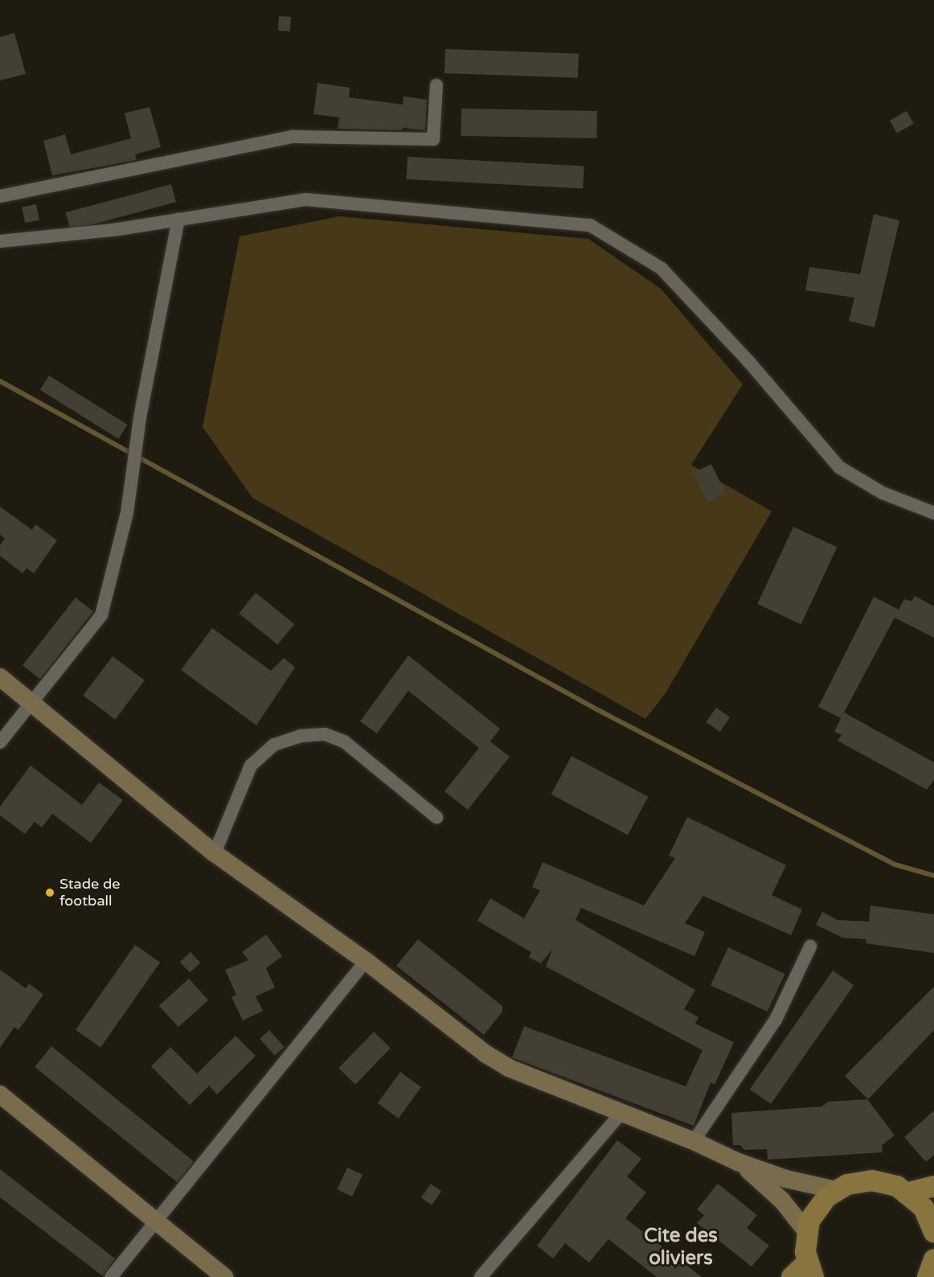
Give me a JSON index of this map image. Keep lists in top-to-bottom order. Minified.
{"districts":["Cite des oliviers"],"places":["Stade de football"]}
